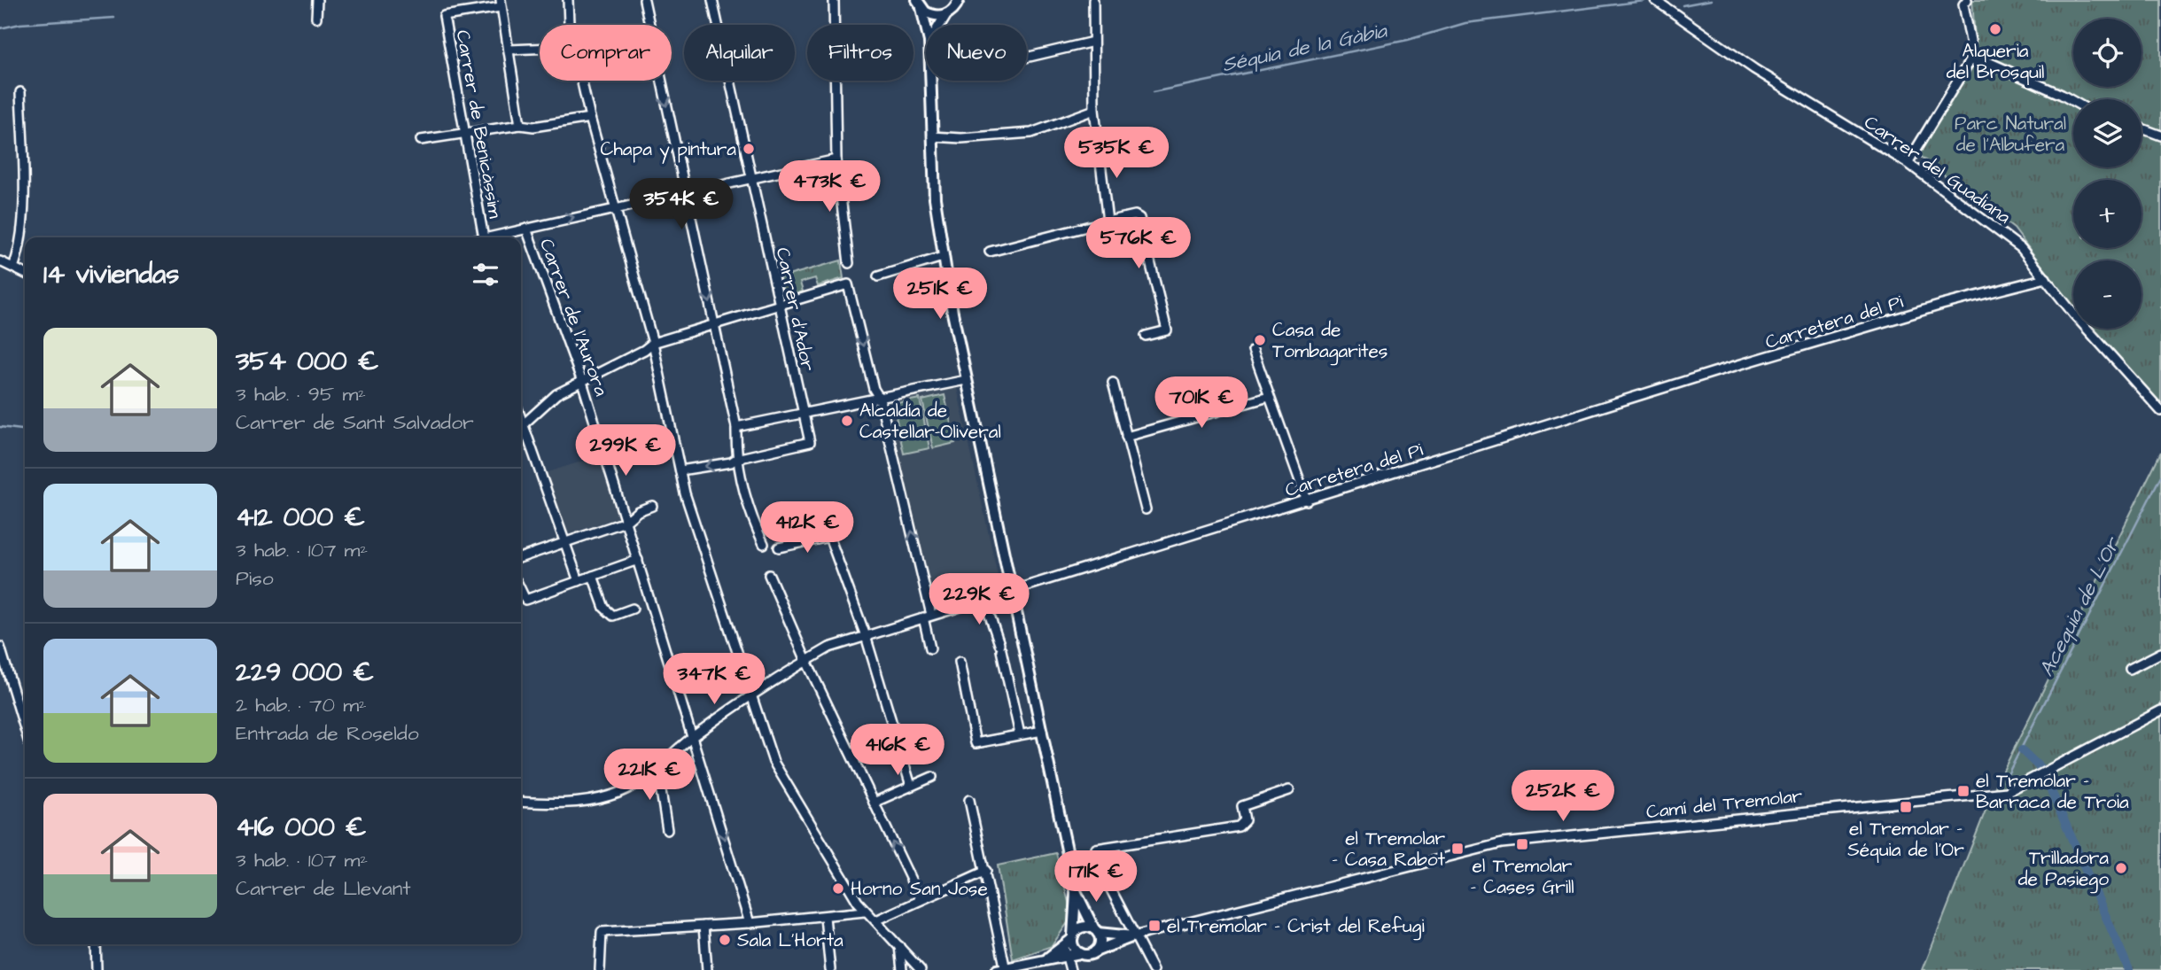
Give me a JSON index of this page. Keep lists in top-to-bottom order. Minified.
{"streets":{"street":["Carrer de Benicàssim","Carrer del Guadiana","Carrer d'Ador","Carrer de l'Aurora","Carretera del Pi","Camí del Tremolar"]},"crossings":[["Carrer del Guadiana","Carretera del Pi"],["Carrer de l'Aurora","Carretera del Pi"]],"water":["Séquia de la Gàbia","Acequia de L'Or"],"parks":["Parc Natural de l'Albufera"],"places":{"other":["Alqueria del Brosquil","Chapa y pintura","Casa de Tombagarites","Alcaldía de Castellar-Oliveral","Trilladora de Pasiego","Horno San Jose","Sala L'Horta"],"transit":["el Tremolar - Barraca de Troia","el Tremolar - Séquia de l'Or","el Tremolar - Cases Grill","el Tremolar - Casa Rabot","el Tremolar - Crist del Refugi"]},"page":{"map_buttons":["+","−"],"chip":["Comprar","Alquilar","Filtros","Nuevo"],"price":["535K €","473K €","354K €","576K €","251K €","701K €","299K €","412K €","229K €","347K €","416K €","221K €","252K €","171K €"],"heading":"14 viviendas","list":[{"name":"354 000 €","note":"3 hab. · 95 m² · Carrer de Sant Salvador"},{"name":"412 000 €","note":"3 hab. · 107 m² · Piso"},{"name":"229 000 €","note":"2 hab. · 70 m² · Entrada de Roseldo"},{"name":"416 000 €","note":"3 hab. · 107 m² · Carrer de Llevant"}]}}
